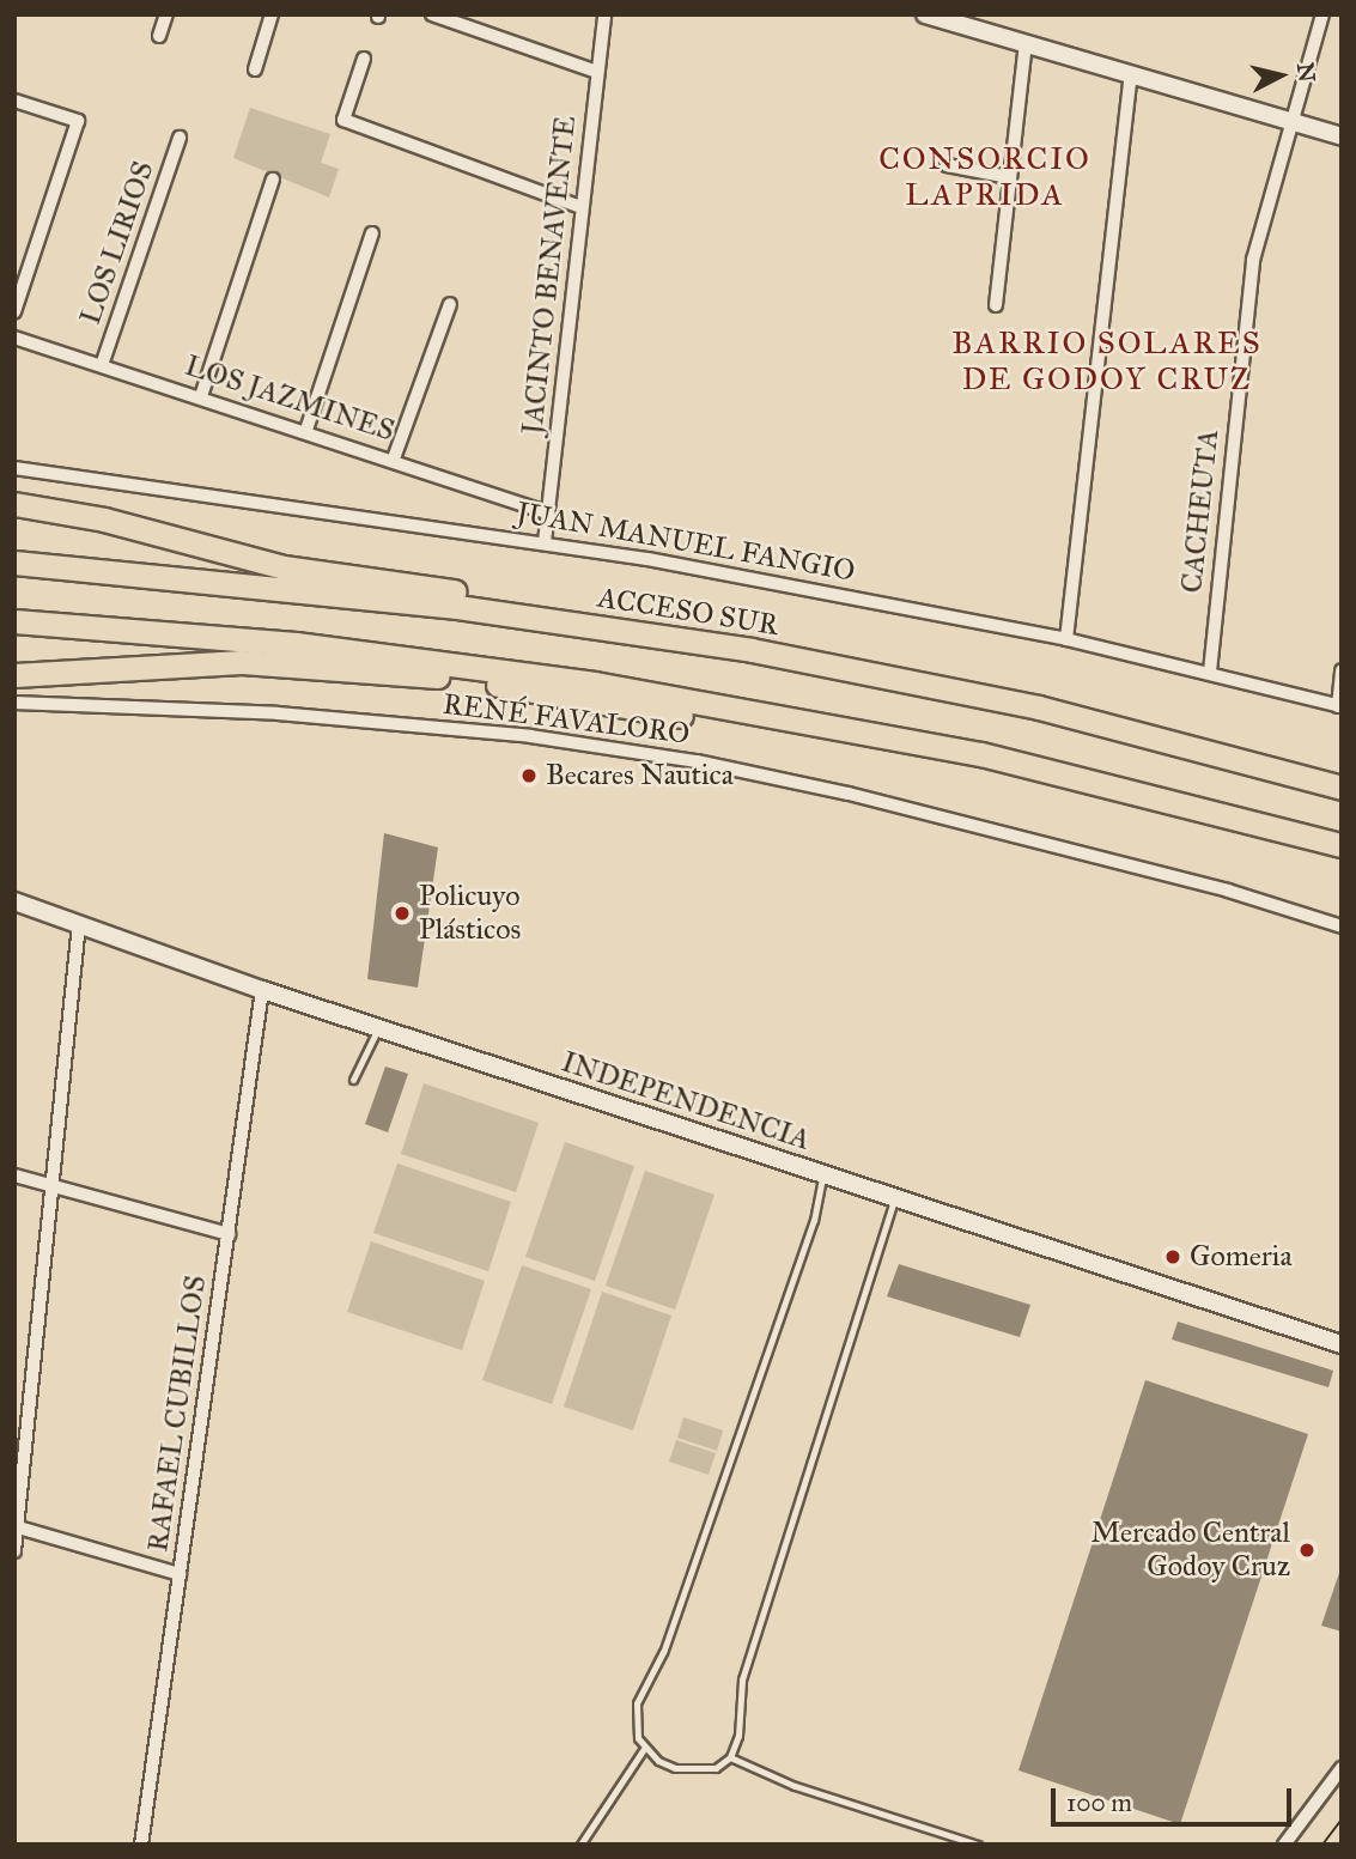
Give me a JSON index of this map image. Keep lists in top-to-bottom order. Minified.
{"streets":{"highway":["ACCESO SUR"],"street":["LOS LIRIOS","JACINTO BENAVENTE","LOS JAZMINES","CACHEUTA","JUAN MANUEL FANGIO","RENÉ FAVALORO","INDEPENDENCIA","RAFAEL CUBILLOS"]},"crossings":[["LOS LIRIOS","LOS JAZMINES"],["JACINTO BENAVENTE","LOS JAZMINES"],["JACINTO BENAVENTE","JUAN MANUEL FANGIO"],["CACHEUTA","JUAN MANUEL FANGIO"],["INDEPENDENCIA","RAFAEL CUBILLOS"]],"districts":["CONSORCIO LAPRIDA","BARRIO SOLARES DE GODOY CRUZ"],"places":["Becares Nautica","Policuyo Plásticos","Gomeria","Mercado Central Godoy Cruz"],"scale_bar":"100 m","north":"right"}
